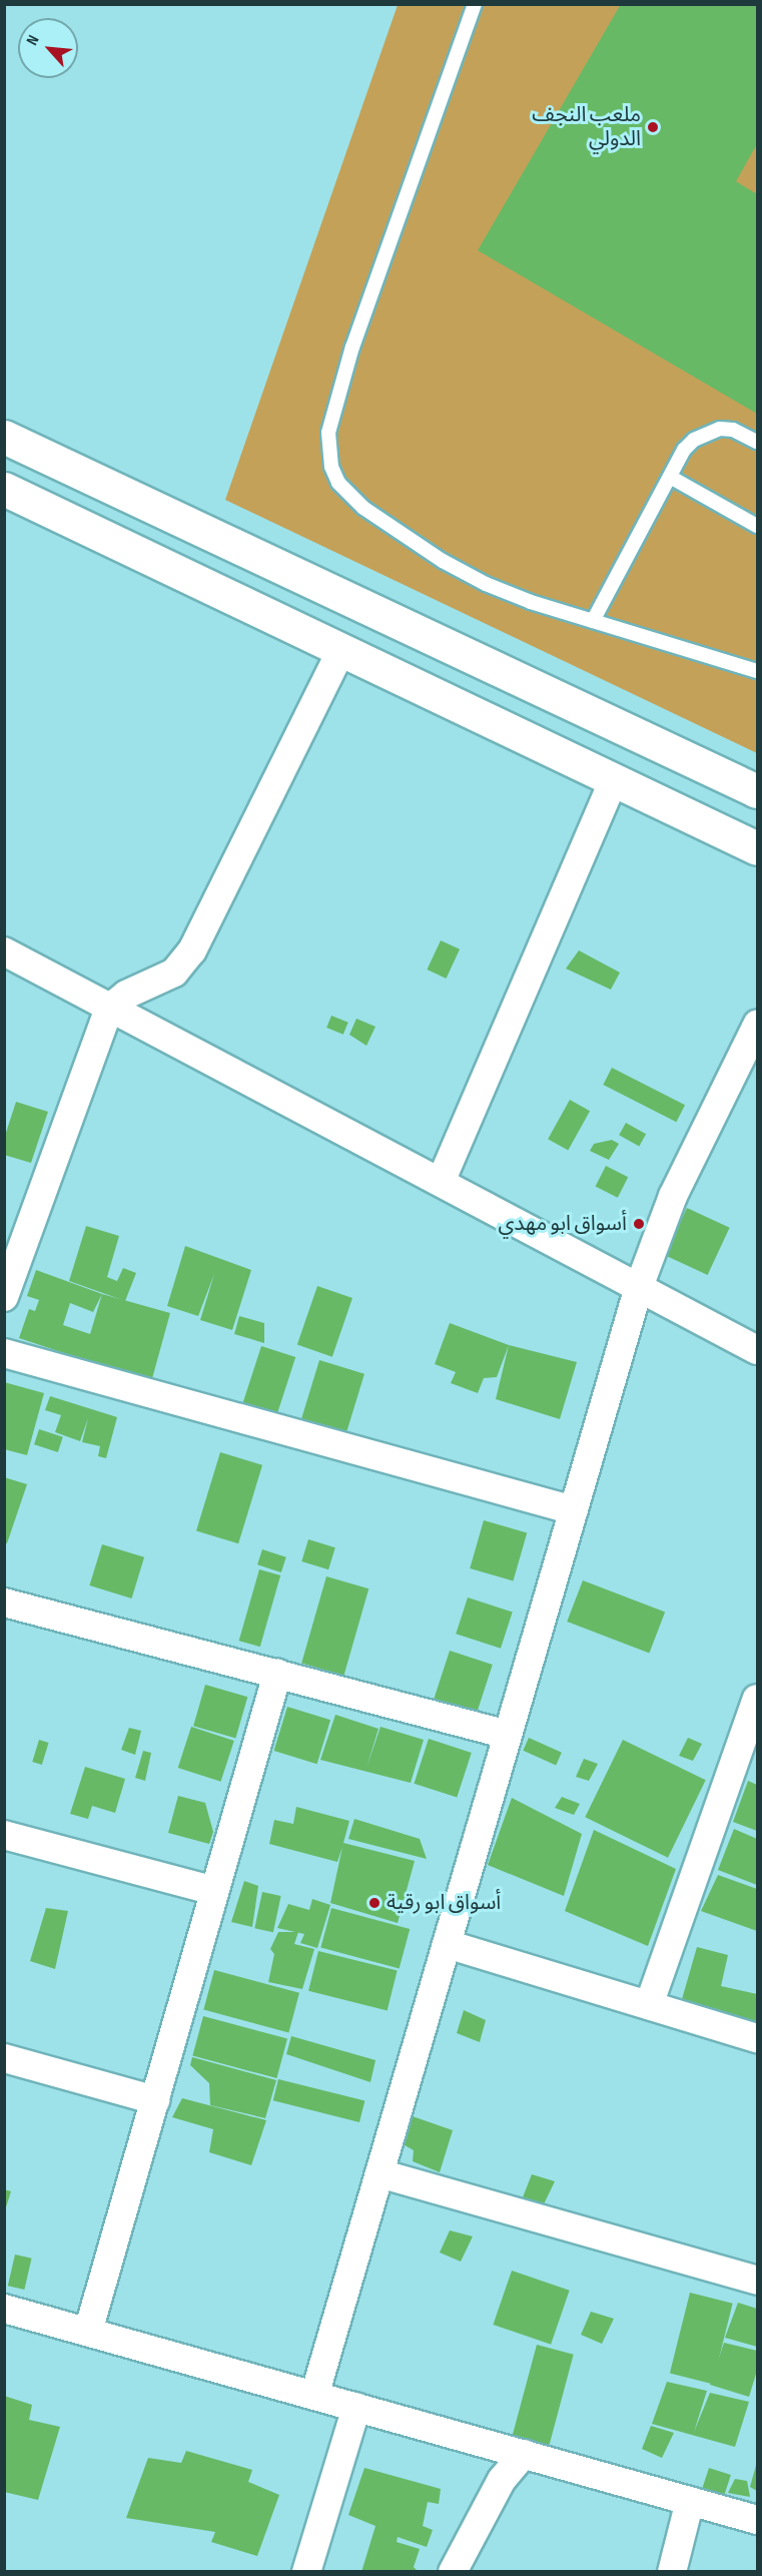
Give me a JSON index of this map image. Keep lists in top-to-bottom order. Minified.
{"places":["ملعب النجف الدولي","أسواق ابو مهدي","أسواق ابو رقية"],"north":"top left"}
